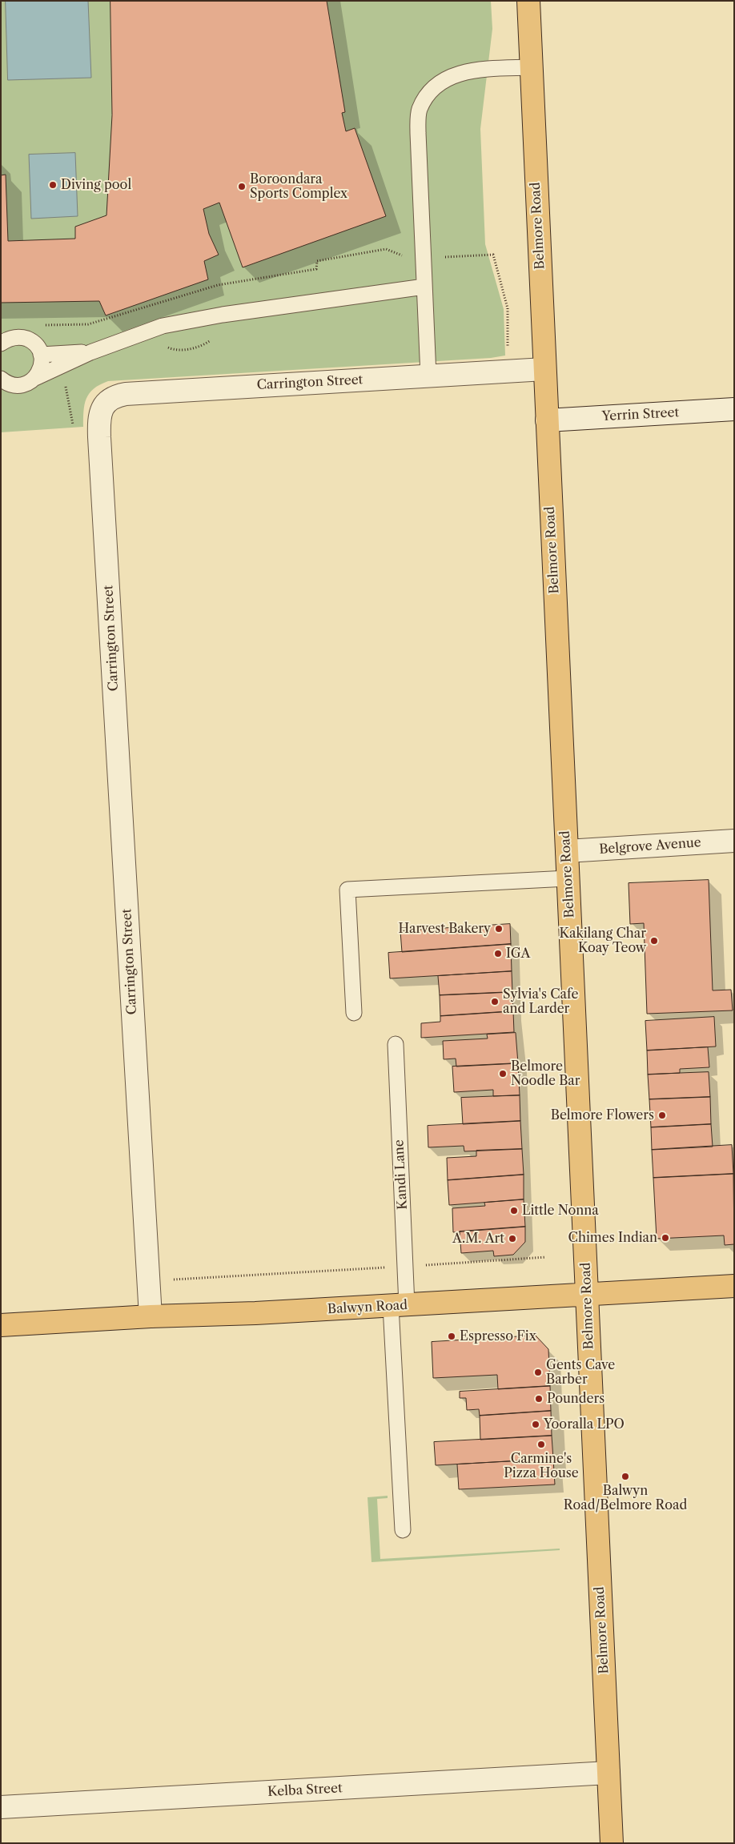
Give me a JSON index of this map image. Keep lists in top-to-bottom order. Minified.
{"streets":{"main road":["Belmore Road","Balwyn Road"],"street":["Carrington Street","Yerrin Street","Belgrove Avenue","Kelba Street"],"lane":["Kandi Lane"]},"crossings":[["Belmore Road","Carrington Street"],["Belmore Road","Yerrin Street"],["Belmore Road","Belgrove Avenue"],["Belmore Road","Balwyn Road"],["Belmore Road","Kelba Street"],["Carrington Street","Balwyn Road"],["Kandi Lane","Balwyn Road"]],"places":["Diving pool","Boroondara Sports Complex","Harvest Bakery","Kakilang Char Koay Teow","IGA","Sylvia's Cafe and Larder","Belmore Noodle Bar","Belmore Flowers","Little Nonna","Chimes Indian","A.M. Art","Espresso Fix","Gents Cave Barber","Pounders","Yooralla LPO","Carmine's Pizza House","Balwyn Road/Belmore Road"]}
